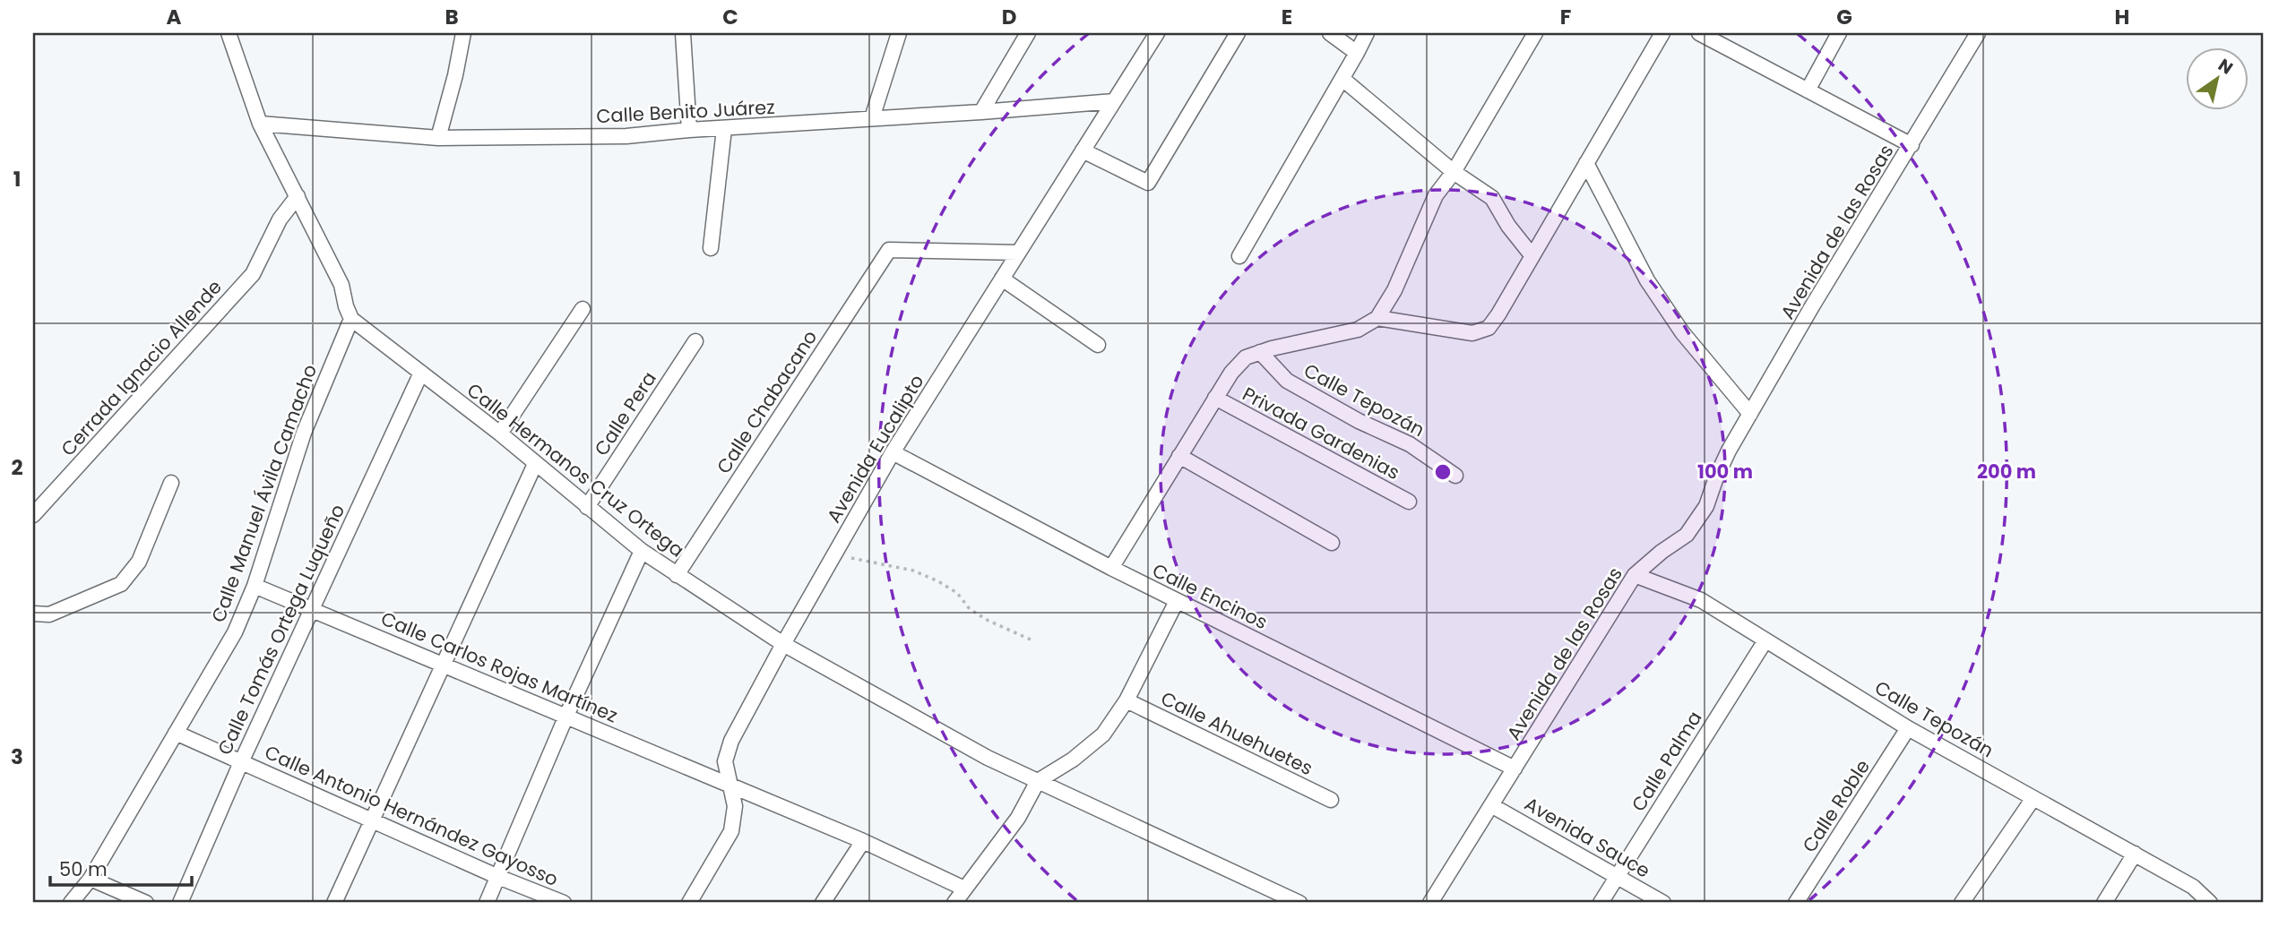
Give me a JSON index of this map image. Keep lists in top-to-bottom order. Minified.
{"streets":{"street":["Calle Benito Juárez","Avenida de las Rosas","Cerrada Ignacio Allende","Calle Tepozán","Calle Chabacano","Calle Pera","Privada Gardenias","Avenida Eucalipto","Calle Hermanos Cruz Ortega","Calle Manuel Ávila Camacho","Calle Encinos","Calle Tomás Ortega Luqueño","Calle Carlos Rojas Martínez","Calle Ahuehuetes","Calle Palma","Calle Roble","Calle Antonio Hernández Gayosso","Avenida Sauce"]},"crossings":[["Calle Benito Juárez","Avenida Eucalipto"],["Avenida de las Rosas","Calle Tepozán"],["Avenida de las Rosas","Calle Encinos"],["Avenida de las Rosas","Avenida Sauce"],["Calle Tepozán","Calle Palma"],["Calle Tepozán","Calle Roble"],["Calle Chabacano","Avenida Eucalipto"],["Calle Chabacano","Calle Hermanos Cruz Ortega"],["Calle Pera","Calle Hermanos Cruz Ortega"],["Avenida Eucalipto","Calle Hermanos Cruz Ortega"],["Avenida Eucalipto","Calle Encinos"],["Avenida Eucalipto","Calle Carlos Rojas Martínez"],["Calle Hermanos Cruz Ortega","Calle Manuel Ávila Camacho"],["Calle Hermanos Cruz Ortega","Calle Tomás Ortega Luqueño"],["Calle Manuel Ávila Camacho","Calle Carlos Rojas Martínez"],["Calle Manuel Ávila Camacho","Calle Antonio Hernández Gayosso"],["Calle Tomás Ortega Luqueño","Calle Carlos Rojas Martínez"],["Calle Tomás Ortega Luqueño","Calle Antonio Hernández Gayosso"],["Calle Palma","Avenida Sauce"]],"scale_bar":"50 m","north":"top right","grid":{"columns":["A","B","C","D","E","F","G","H"],"rows":["1","2","3"]},"rings":["100 m","200 m"]}
